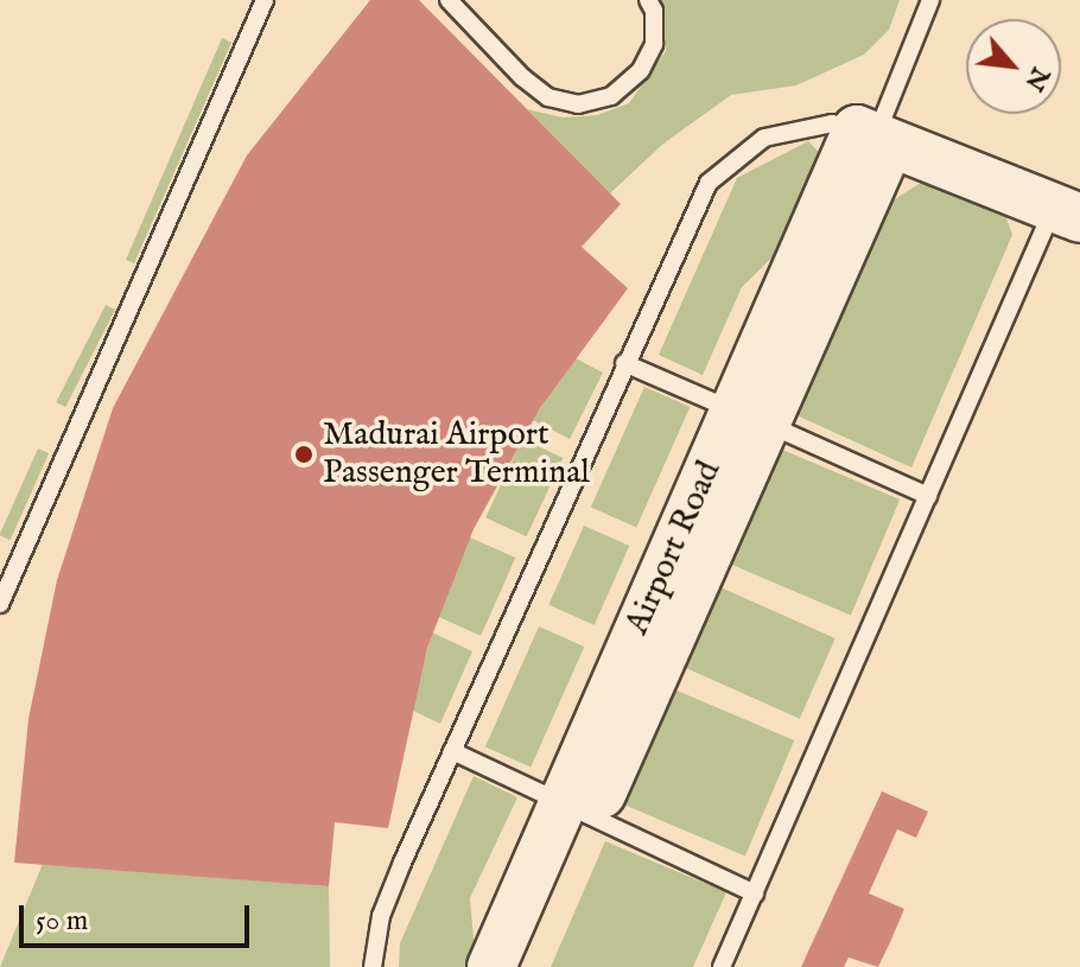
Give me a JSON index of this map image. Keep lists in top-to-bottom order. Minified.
{"streets":{"main road":["Airport Road"]},"places":["Madurai Airport Passenger Terminal"],"scale_bar":"50 m","north":"bottom right"}
